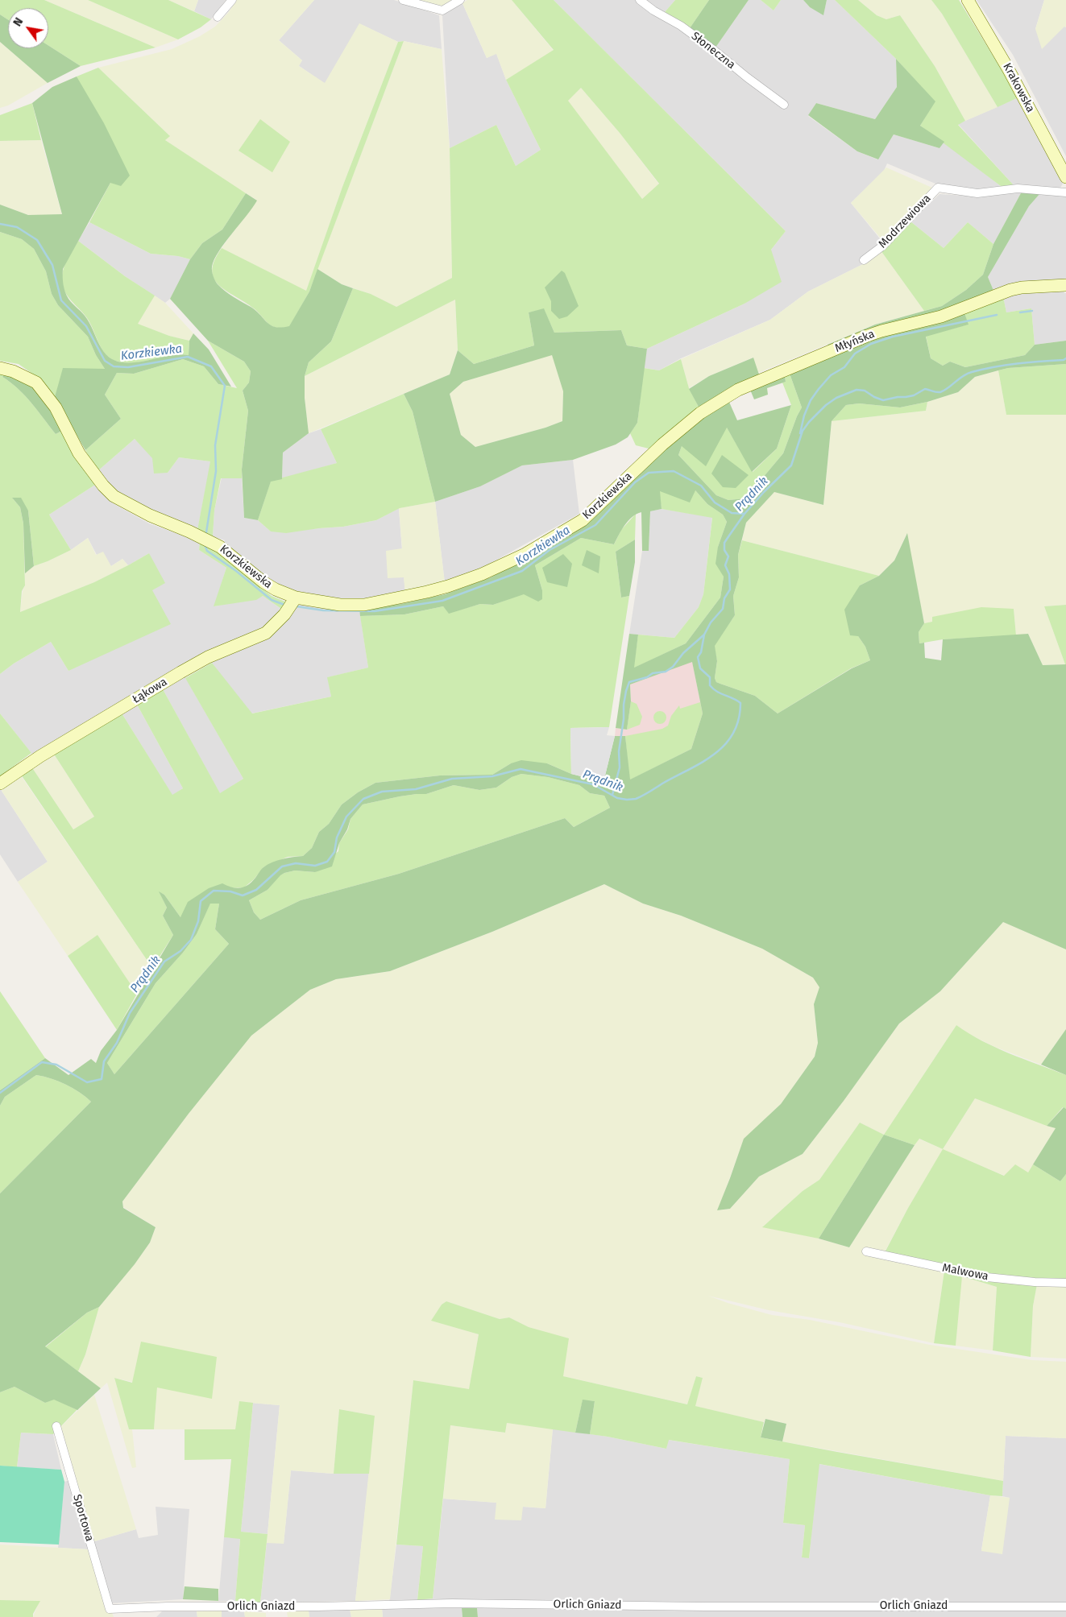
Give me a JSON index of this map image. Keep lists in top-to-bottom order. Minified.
{"streets":{"street":["Słoneczna","Krakowska","Modrzewiowa","Młyńska","Korzkiewska","Łąkowa","Malwowa","Sportowa","Orlich Gniazd"]},"crossings":[["Młyńska","Korzkiewska"],["Korzkiewska","Łąkowa"],["Sportowa","Orlich Gniazd"]],"water":["Korzkiewka","Prądnik"],"north":"top left"}
